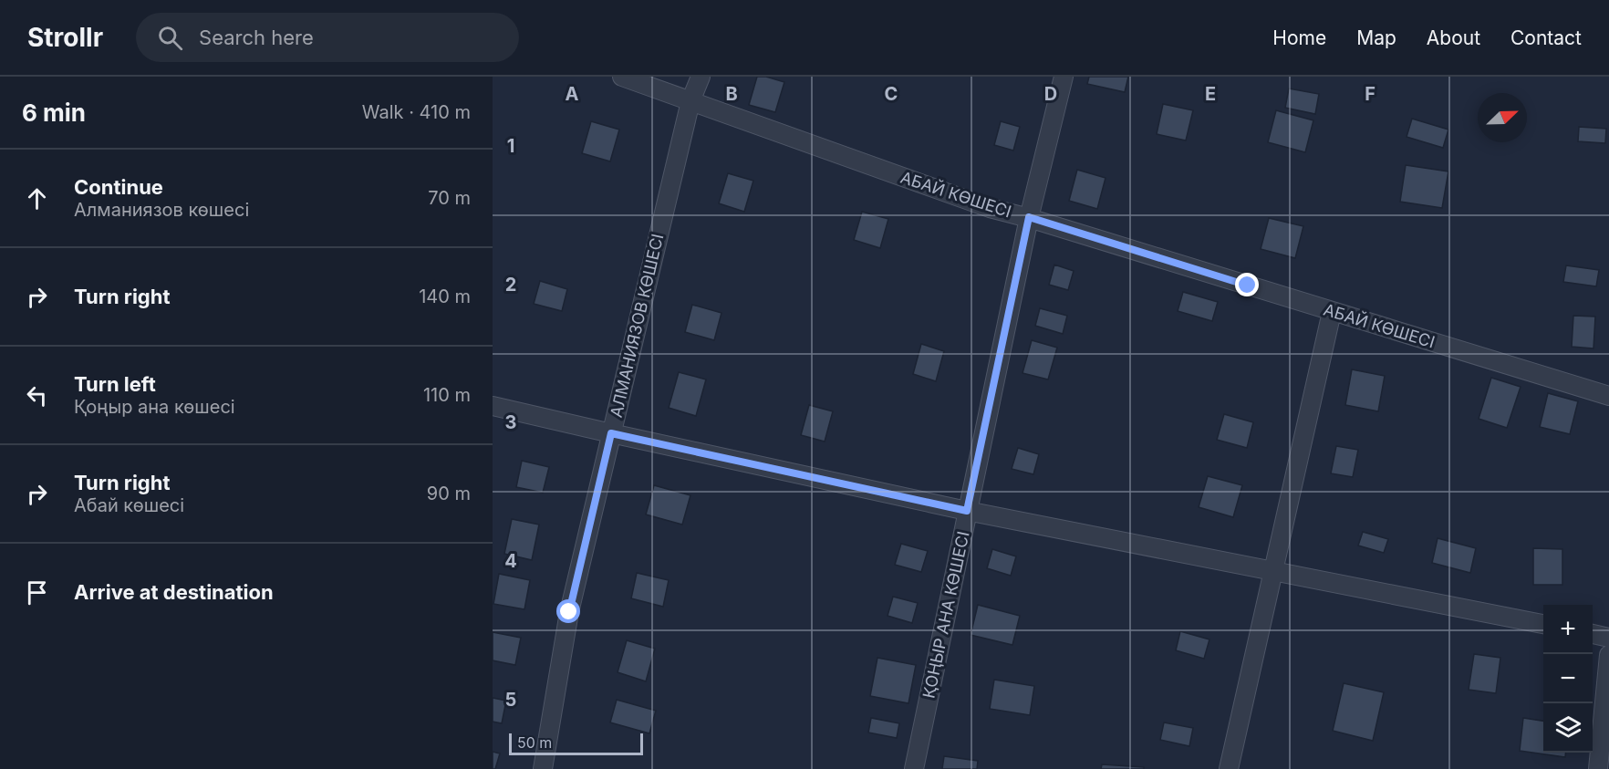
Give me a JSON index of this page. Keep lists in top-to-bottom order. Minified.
{"streets":{"street":["АБАЙ КӨШЕСІ","АЛМАНИЯЗОВ КӨШЕСІ","ҚОҢЫР АНА КӨШЕСІ"]},"crossings":[["АБАЙ КӨШЕСІ","АЛМАНИЯЗОВ КӨШЕСІ"],["АБАЙ КӨШЕСІ","ҚОҢЫР АНА КӨШЕСІ"]],"scale_bar":"50 m","north":"top right","page":{"header":"Strollr","search":"Search here","nav":["Home","Map","About","Contact"],"heading":["6 min","Walk · 410 m"],"list":[["Continue","Алманиязов көшесі","70 m"],["Turn right","140 m"],["Turn left","Қоңыр ана көшесі","110 m"],["Turn right","Абай көшесі","90 m"],"Arrive at destination"],"map_buttons":["+","−"],"scale":"50 m"},"grid":{"columns":["A","B","C","D","E","F"],"rows":["1","2","3","4","5"]}}
